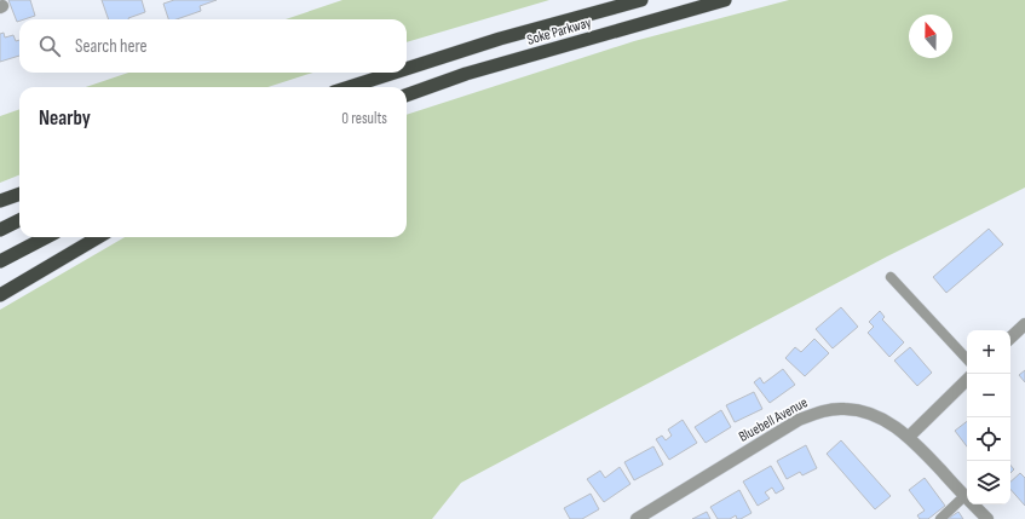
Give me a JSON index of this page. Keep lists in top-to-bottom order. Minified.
{"streets":{"highway":["Soke Parkway"],"street":["Bluebell Avenue"]},"north":"top","page":{"search":"Search here","heading":["Nearby","0 results"],"map_buttons":["+","−"]}}
